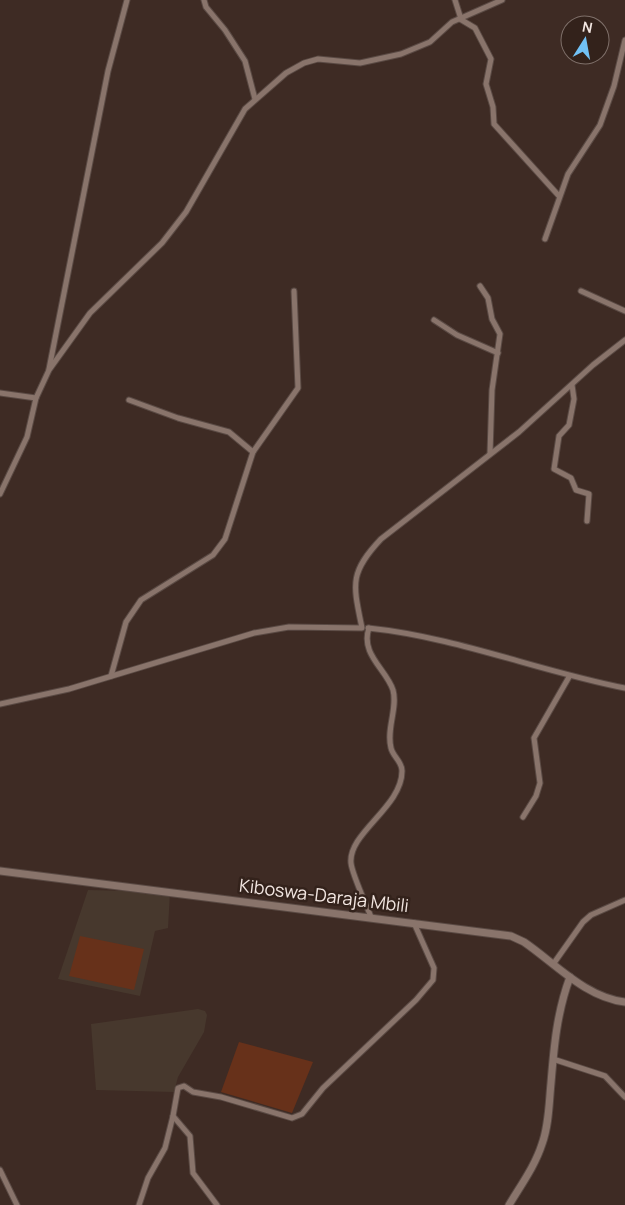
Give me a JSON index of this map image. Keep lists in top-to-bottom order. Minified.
{"streets":{"main road":["Kiboswa-Daraja Mbili"]},"north":"top"}
